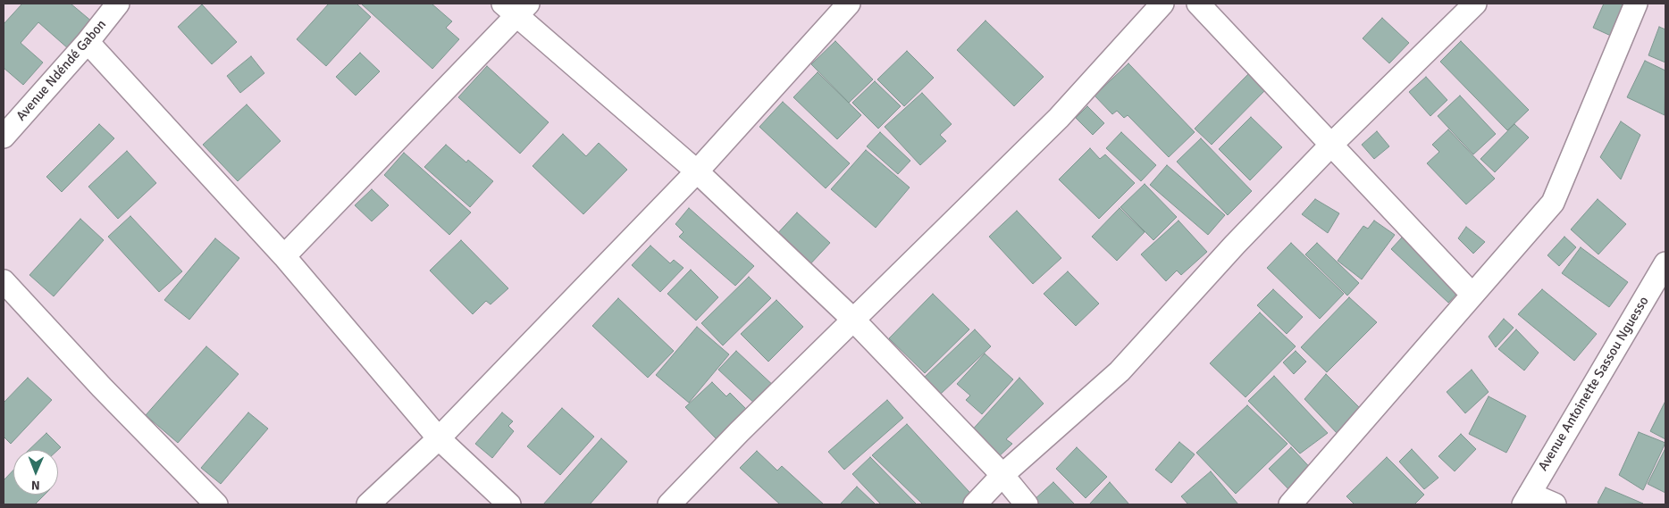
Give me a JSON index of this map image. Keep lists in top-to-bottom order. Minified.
{"streets":{"street":["Avenue Ndéndé Gabon","Avenue Antoinette Sassou Nguesso"]},"north":"bottom"}
